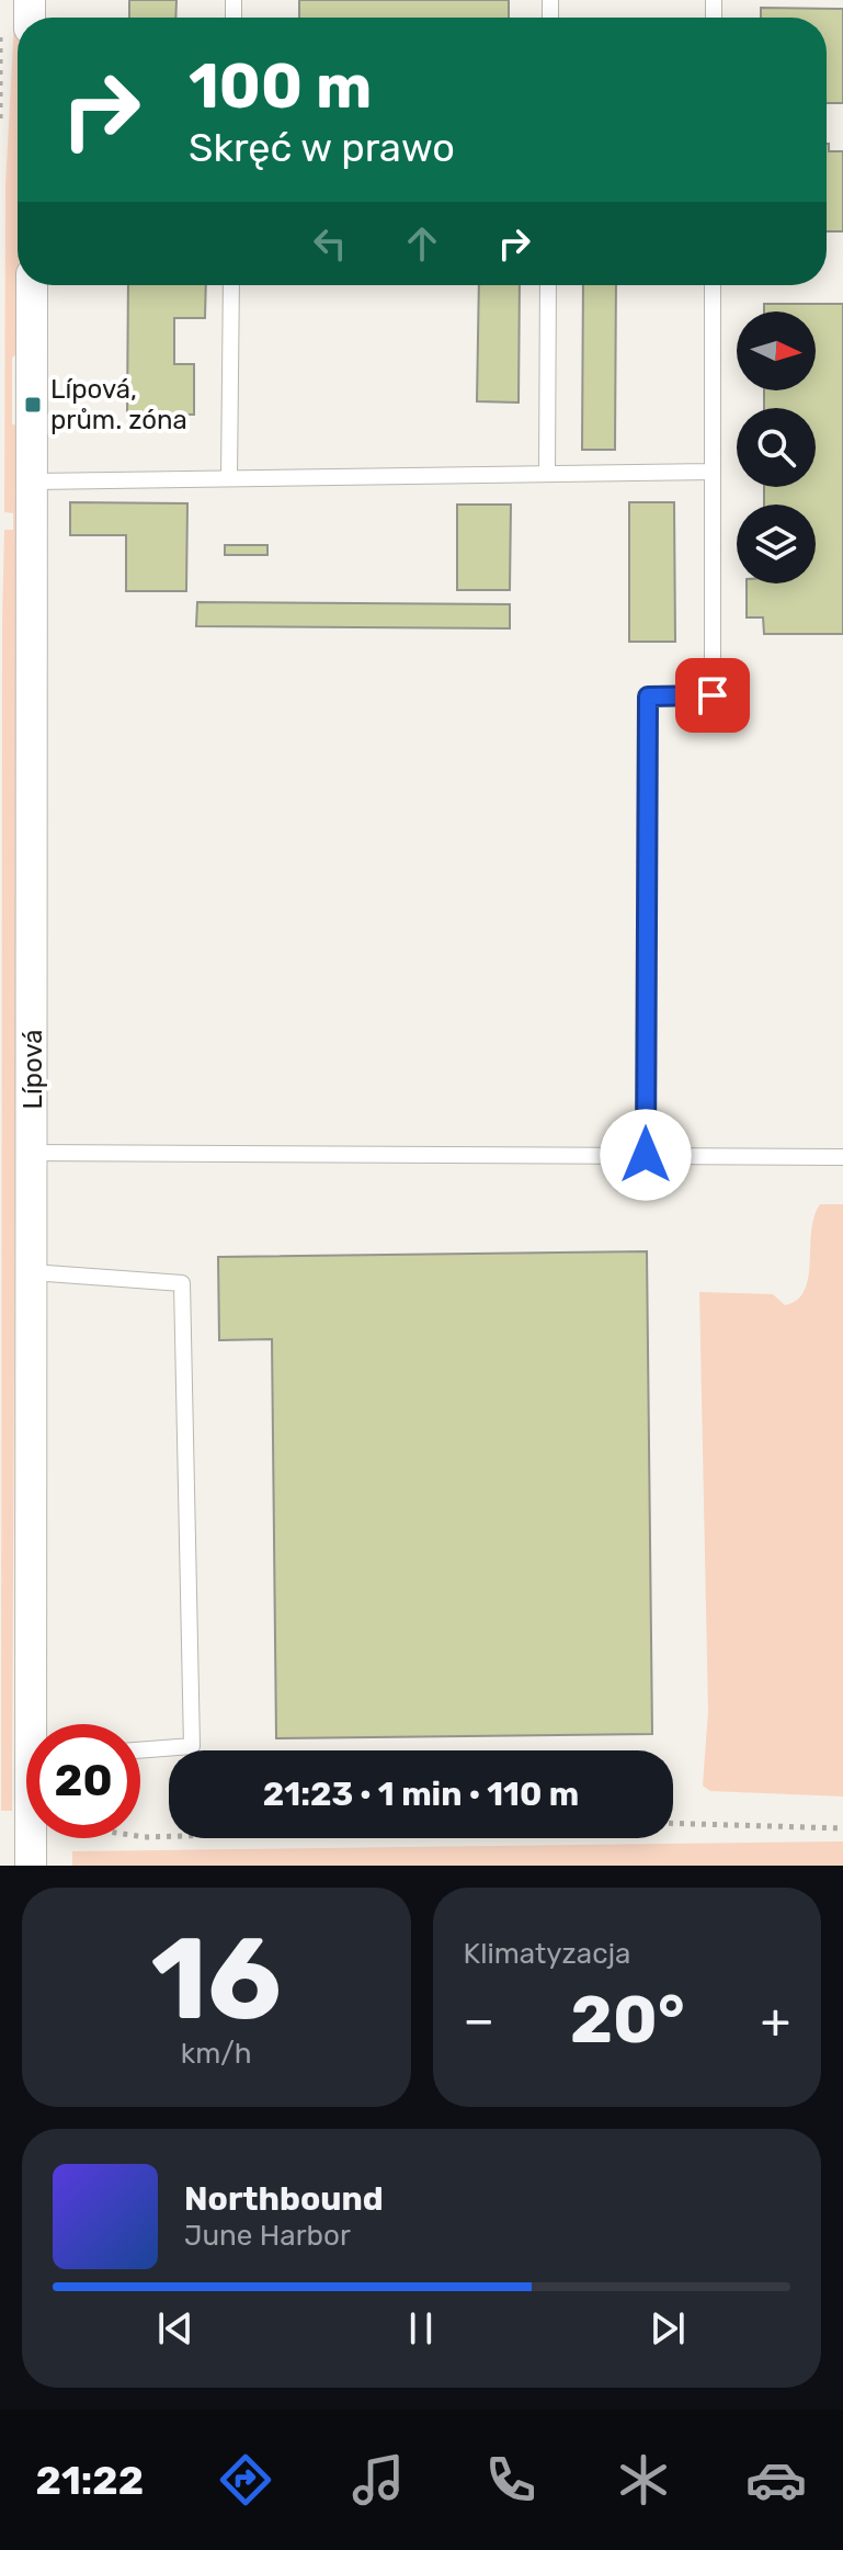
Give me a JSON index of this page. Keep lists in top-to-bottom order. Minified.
{"streets":{"street":["Lípová"]},"places":{"transit":["Lípová, prům. zóna"]},"north":"right","page":{"turn":["100 m","Skręć w prawo"],"limit":"20","trip":"21:23 · 1 min · 110 m","tile":[["16","km/h"],"Klimatyzacja"],"heat":["−","20°","+"],"song":["Northbound","June Harbor"],"tabs":"21:22"}}
